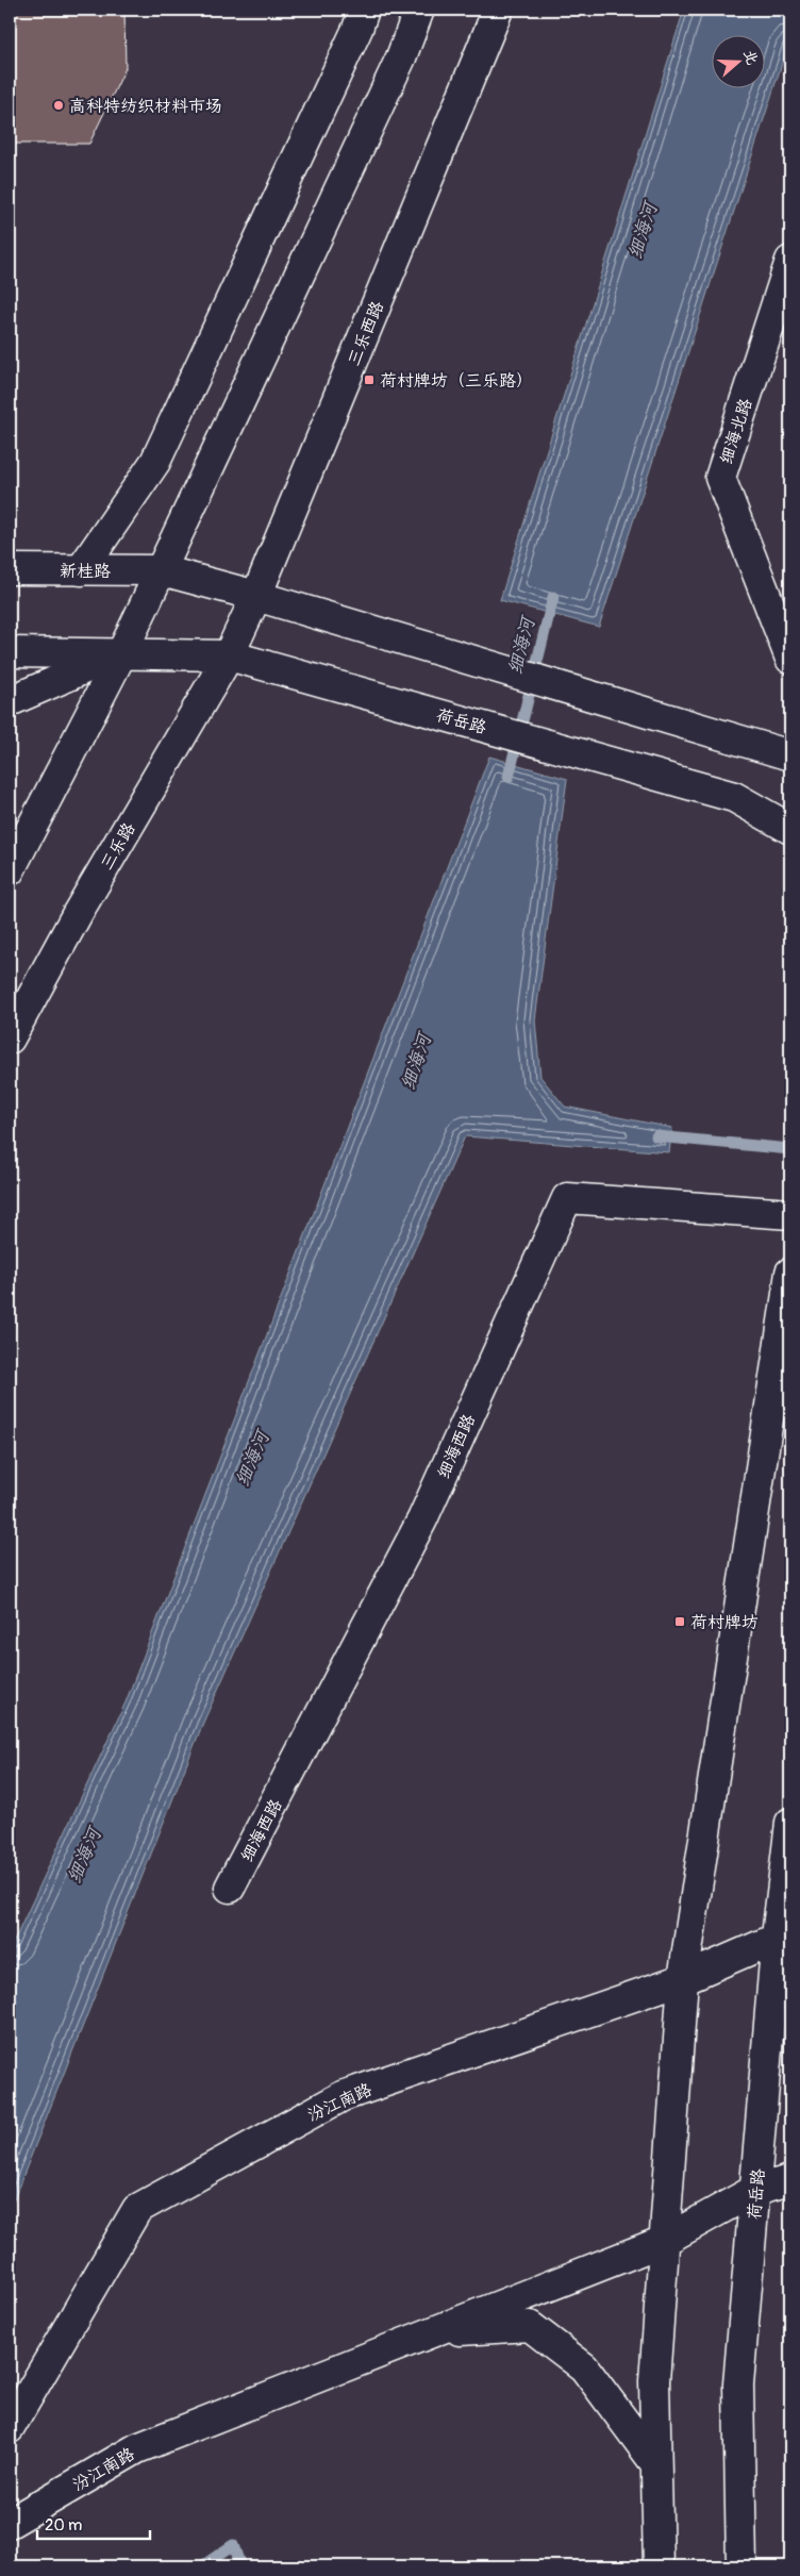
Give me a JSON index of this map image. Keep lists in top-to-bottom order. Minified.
{"streets":{"main road":["三乐西路","细海北路","新桂路","荷岳路","三乐路","细海西路","汾江南路"]},"crossings":[["三乐西路","荷岳路"],["三乐西路","三乐路"],["荷岳路","三乐路"],["荷岳路","汾江南路"]],"water":["细海河"],"places":{"other":["高科特纺织材料市场"],"transit":["荷村牌坊（三乐路）","荷村牌坊"]},"scale_bar":"20 m","north":"right"}
